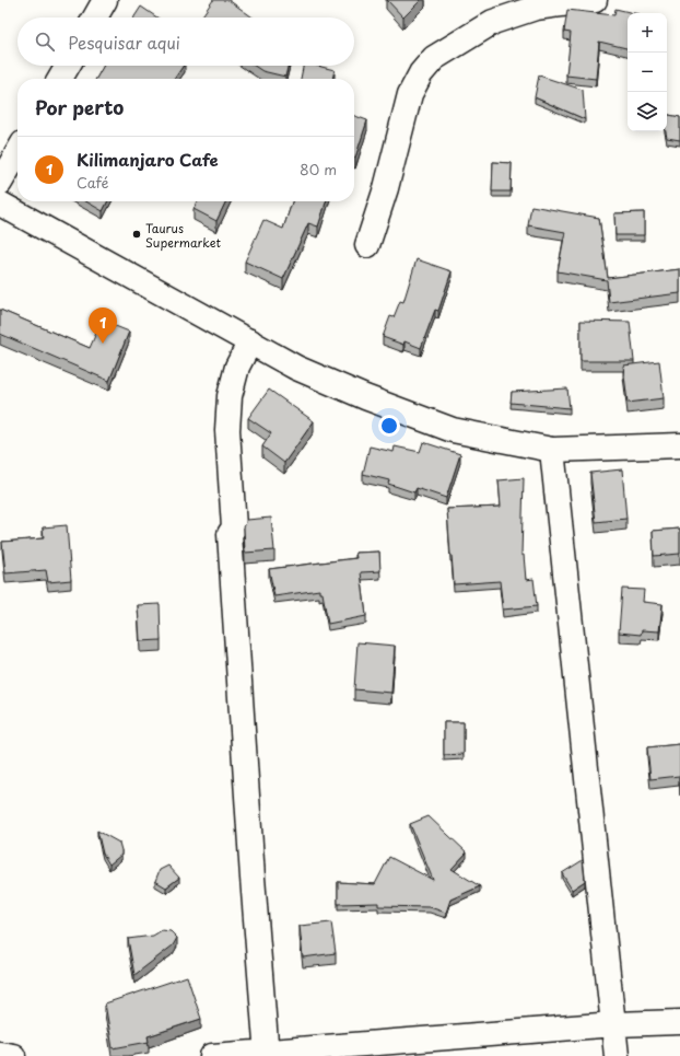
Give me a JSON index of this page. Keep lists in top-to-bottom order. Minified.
{"places":["Taurus Supermarket"],"page":{"map_buttons":["+","−"],"search":"Pesquisar aqui","heading":"Por perto","list":[{"mark":"1","name":"Kilimanjaro Cafe","note":"Café","value":"80 m"}],"pins":"1"}}
